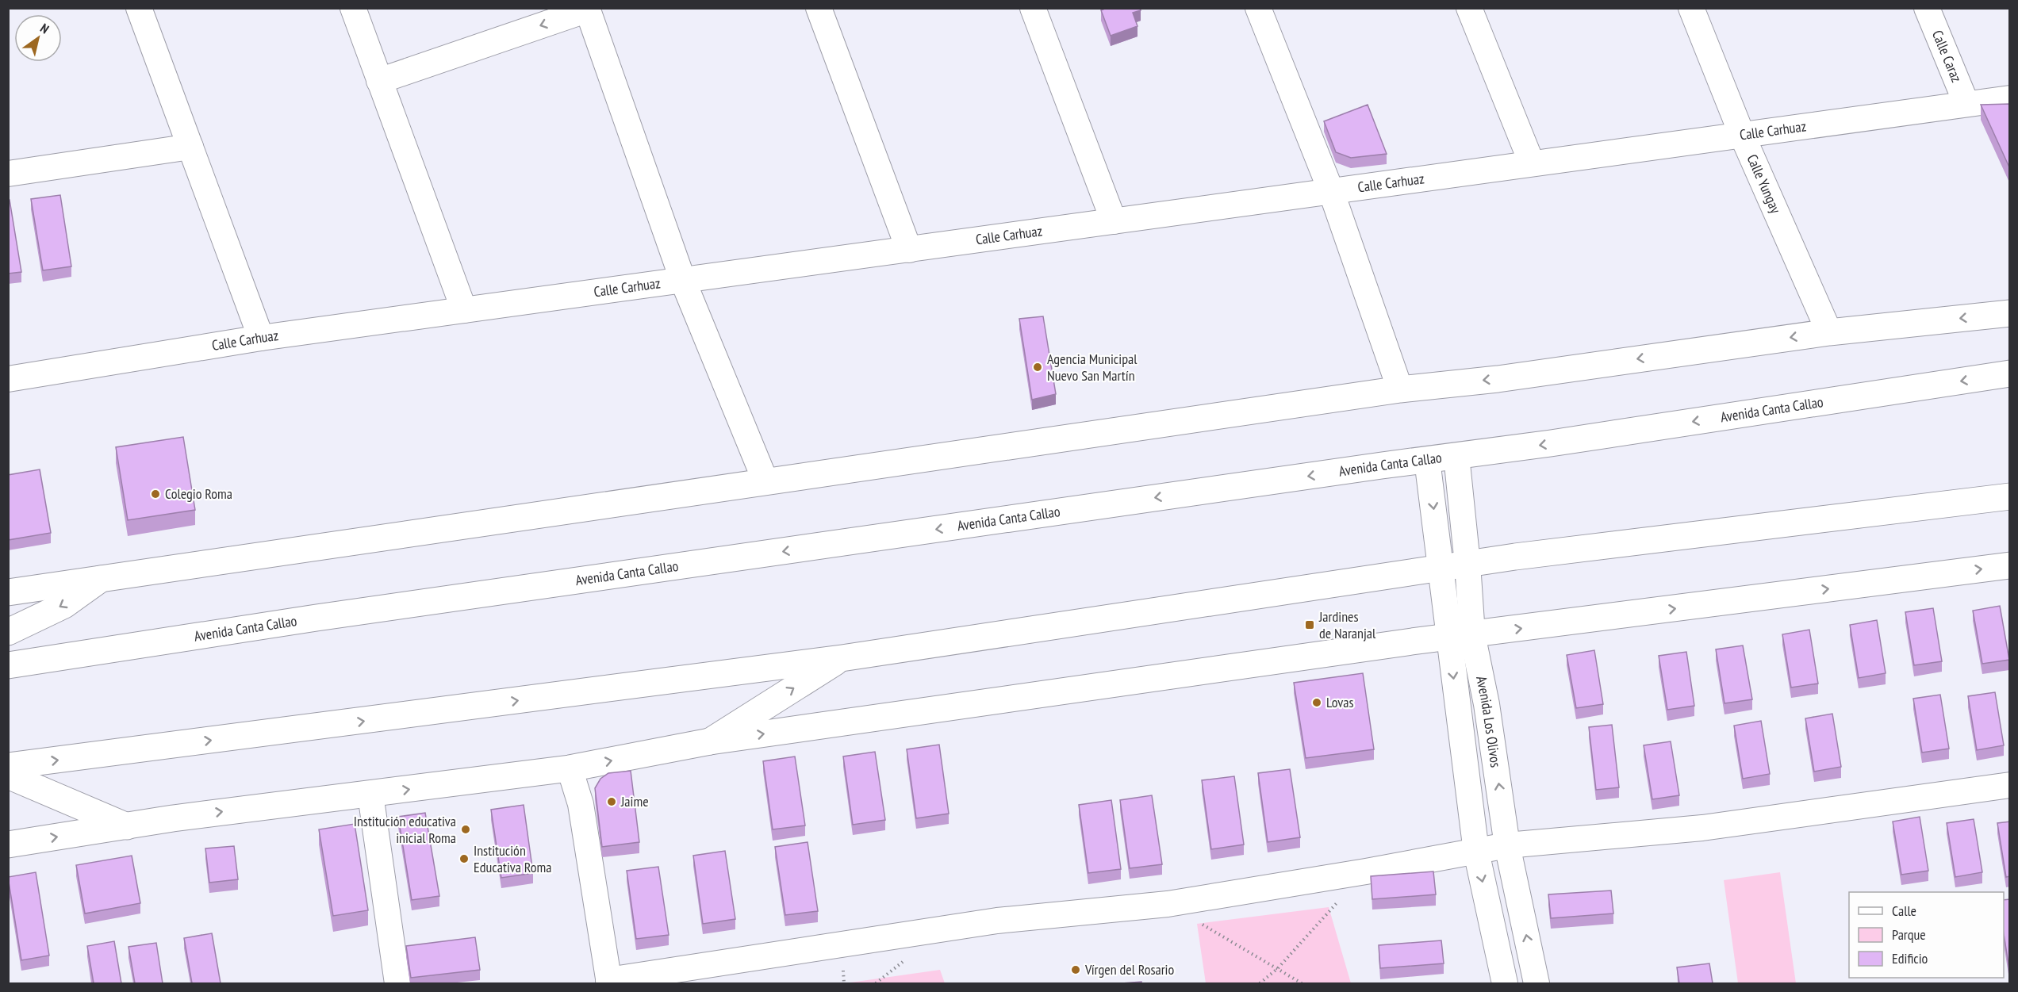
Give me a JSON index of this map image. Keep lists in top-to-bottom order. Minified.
{"streets":{"main road":["Avenida Canta Callao"],"street":["Calle Caraz","Calle Carhuaz","Calle Yungay","Avenida Los Olivos"]},"crossings":[["Calle Caraz","Calle Carhuaz"],["Calle Carhuaz","Calle Yungay"],["Avenida Canta Callao","Avenida Los Olivos"]],"places":{"other":["Agencia Municipal Nuevo San Martín","Colegio Roma","Lovas","Jaime","Institución educativa inicial Roma","Institución Educativa Roma","Vírgen del Rosario"],"transit":["Jardines de Naranjal"]},"legend":["Calle","Parque","Edificio"],"north":"top right"}
